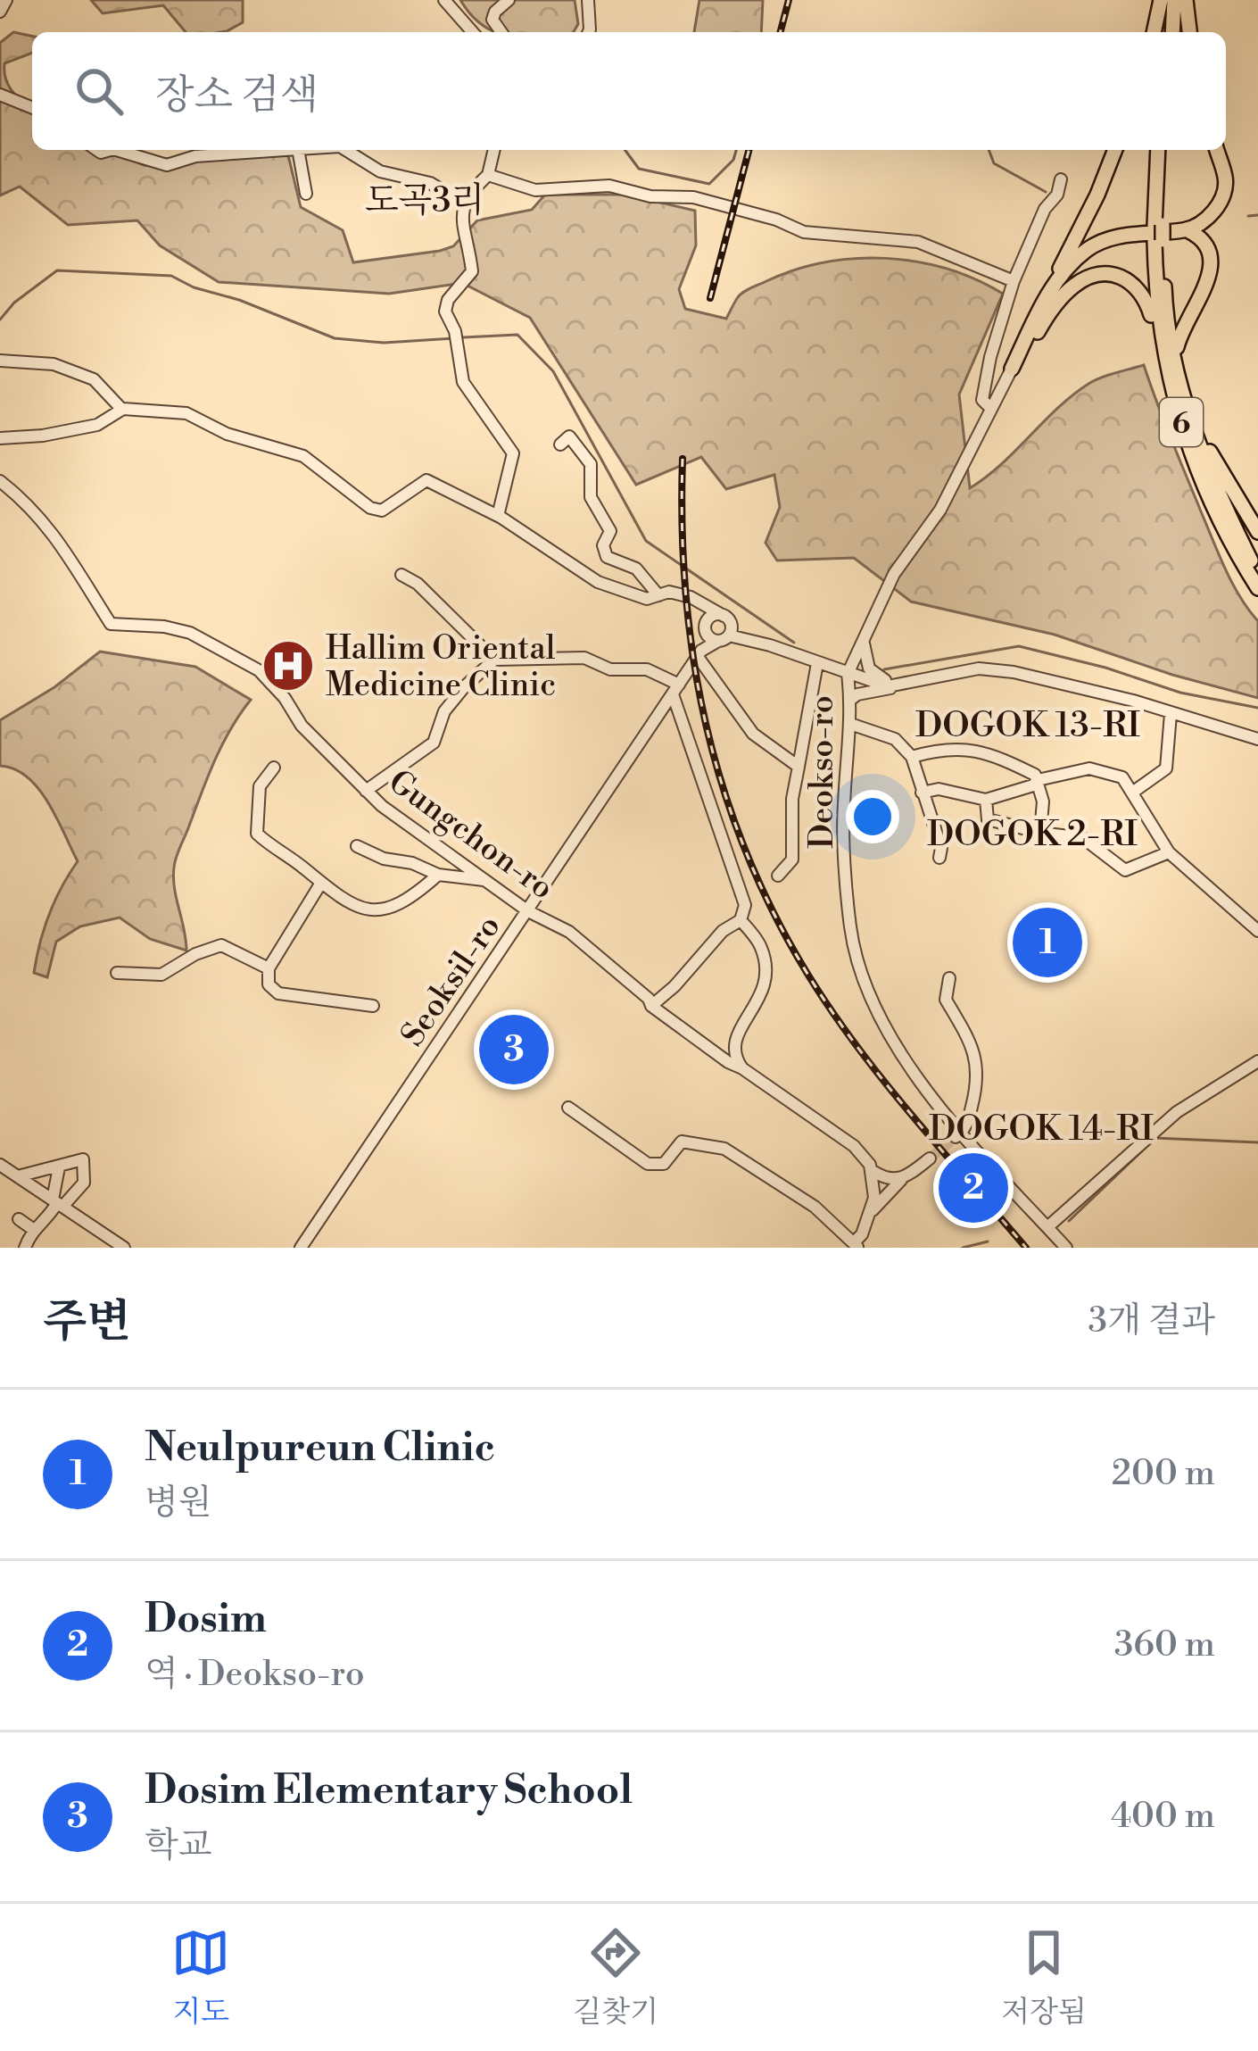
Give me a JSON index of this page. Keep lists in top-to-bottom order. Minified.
{"streets":{"main road":["6"],"street":["Deokso-ro","Gungchon-ro","Seoksil-ro"]},"crossings":[["Gungchon-ro","Seoksil-ro"]],"districts":["도곡3리","DOGOK 13-RI","DOGOK 2-RI","DOGOK 14-RI"],"places":{"hospital":["Hallim Oriental Medicine Clinic"]},"page":{"search":"장소 검색","pins":["1","3","2"],"heading":["주변","3개 결과"],"list":[{"mark":"1","name":"Neulpureun Clinic","note":"병원","value":"200 m"},{"mark":"2","name":"Dosim","note":"역 · Deokso-ro","value":"360 m"},{"mark":"3","name":"Dosim Elementary School","note":"학교","value":"400 m"}],"nav":["지도","길찾기","저장됨"]}}
